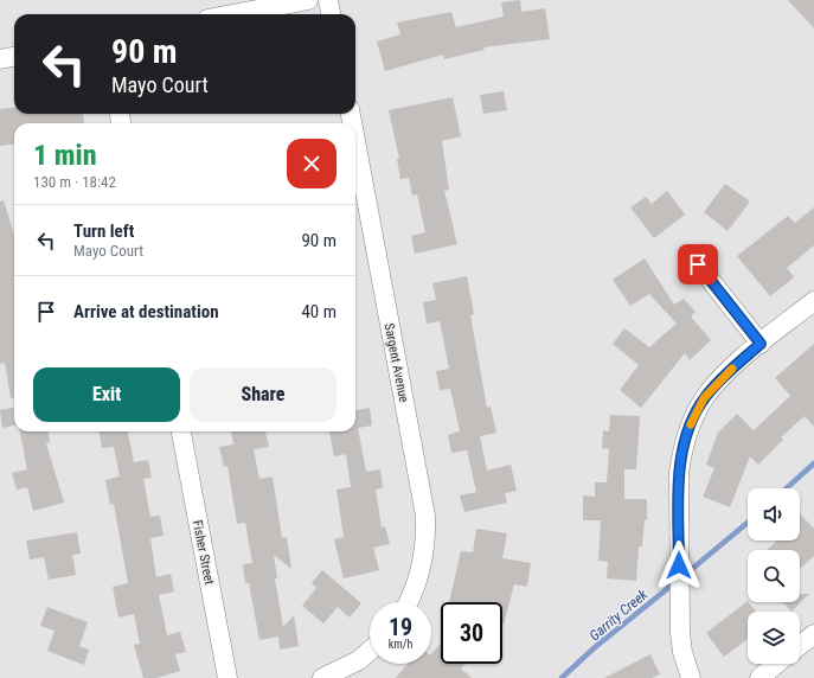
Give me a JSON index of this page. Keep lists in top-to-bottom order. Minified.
{"streets":{"street":["Sargent Avenue","Fisher Street"]},"water":["Garrity Creek"],"page":{"turn":["90 m","Mayo Court"],"heading":["1 min","130 m · 18:42"],"list":[{"name":"Turn left","note":"Mayo Court","value":"90 m"},{"name":"Arrive at destination","value":"40 m"}],"buttons":["Exit","Share"],"speed":"19 km/h","limit":"30"}}
